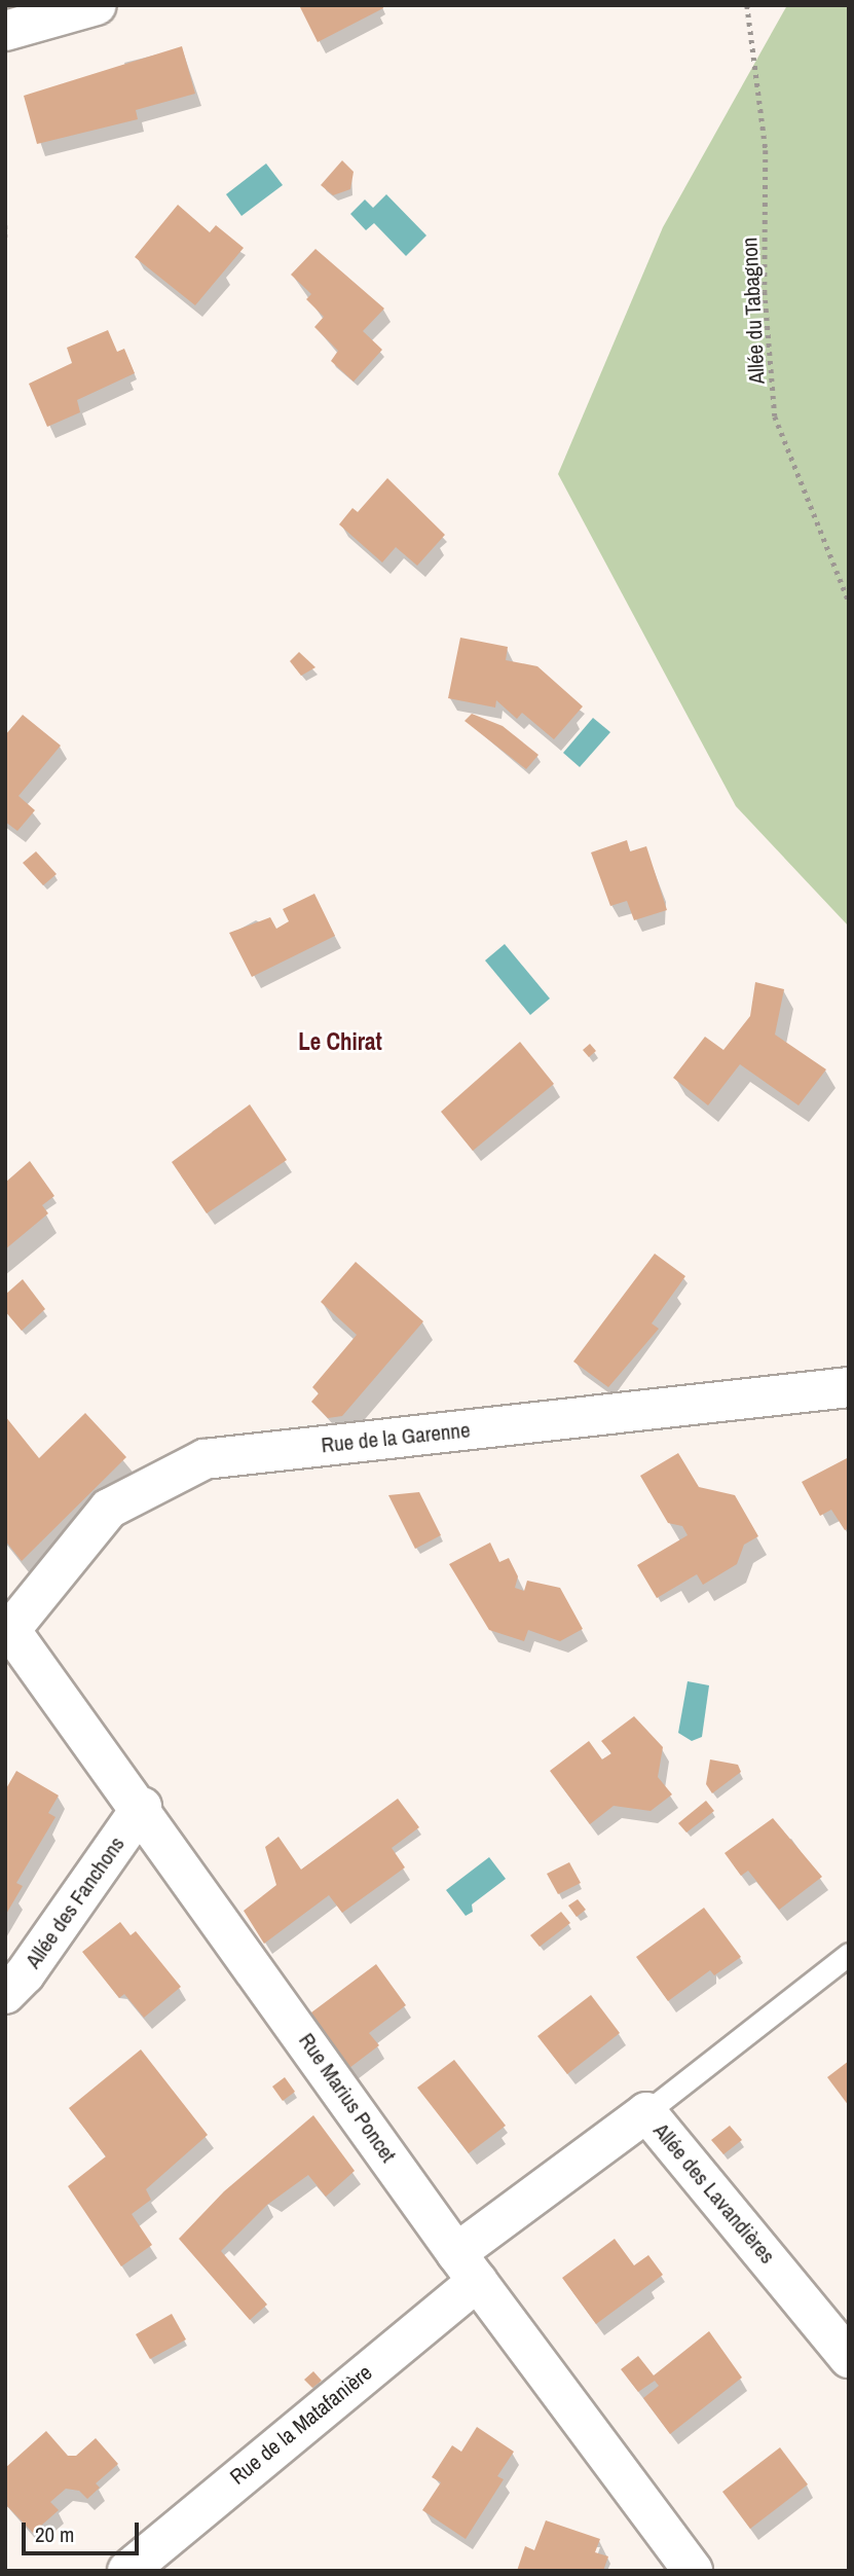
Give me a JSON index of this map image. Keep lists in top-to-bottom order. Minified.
{"streets":{"street":["Rue de la Garenne","Allée des Fanchons","Rue Marius Poncet","Allée des Lavandières","Rue de la Matafanière"],"path":["Allée du Tabagnon"]},"crossings":[["Rue de la Garenne","Rue Marius Poncet"],["Allée des Fanchons","Rue Marius Poncet"],["Rue Marius Poncet","Allée des Lavandières"],["Rue Marius Poncet","Rue de la Matafanière"],["Allée des Lavandières","Rue de la Matafanière"]],"districts":["Le Chirat"],"scale_bar":"20 m"}
